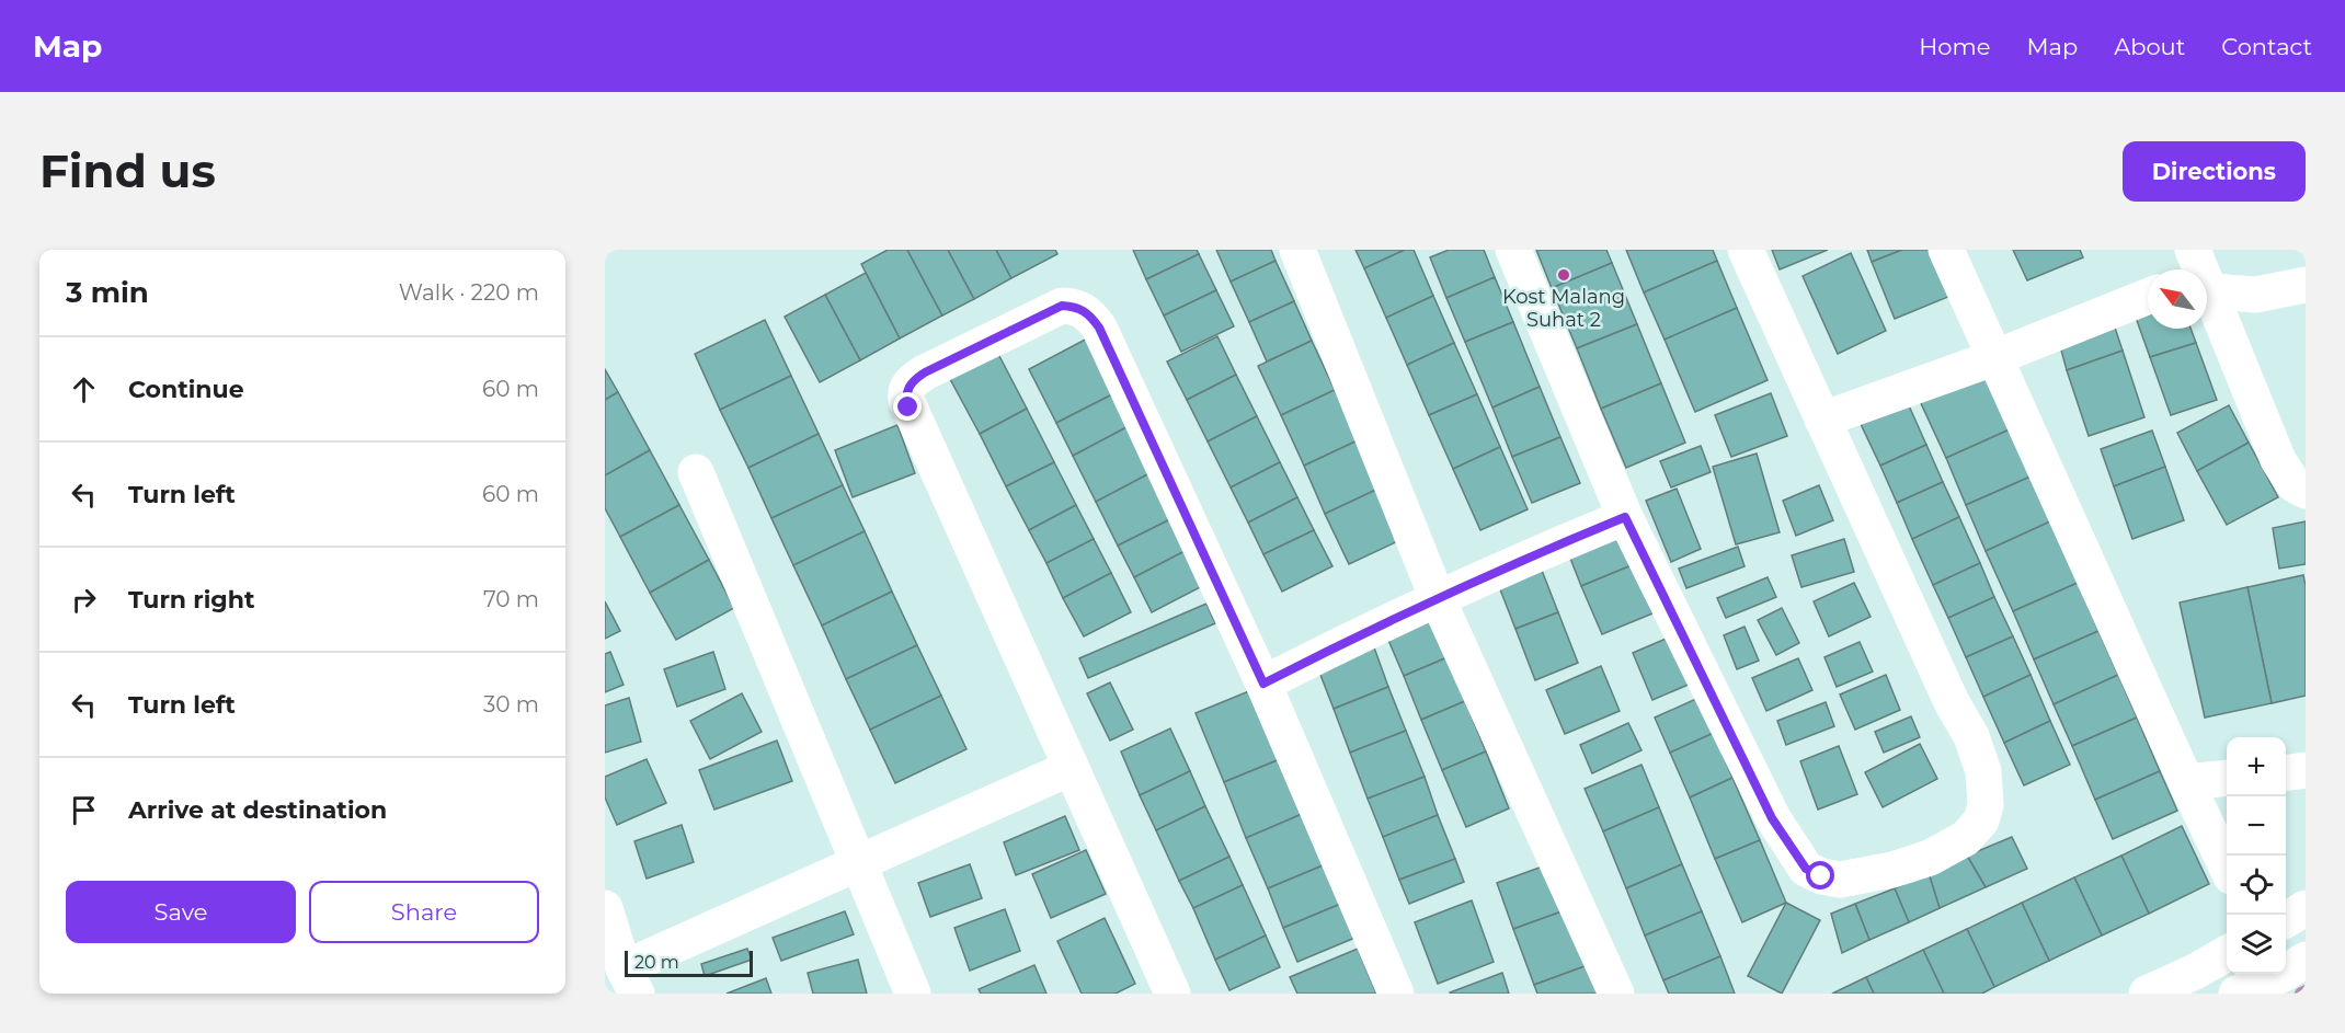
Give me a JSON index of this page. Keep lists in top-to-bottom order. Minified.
{"places":["Kost Malang Suhat 2"],"scale_bar":"20 m","north":"top left","page":{"header":"Map","nav":["Home","Map","About","Contact"],"buttons":["Directions",["Save","Share"]],"title":"Find us","heading":["3 min","Walk · 220 m"],"list":[["Continue","60 m"],["Turn left","60 m"],["Turn right","70 m"],["Turn left","30 m"],"Arrive at destination"],"map_buttons":["+","−"],"scale":"20 m"}}
